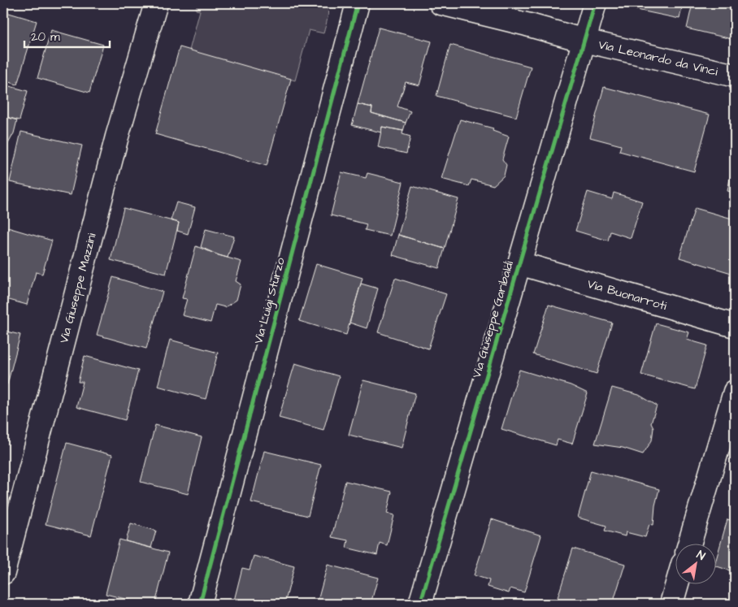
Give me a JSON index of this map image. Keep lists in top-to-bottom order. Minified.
{"streets":{"street":["Via Leonardo da Vinci","Via Giuseppe Mazzini","Via Buonarroti","Via Luigi Sturzo","Via Giuseppe Garibaldi"]},"crossings":[["Via Leonardo da Vinci","Via Giuseppe Garibaldi"],["Via Buonarroti","Via Giuseppe Garibaldi"]],"scale_bar":"20 m","north":"top right"}
